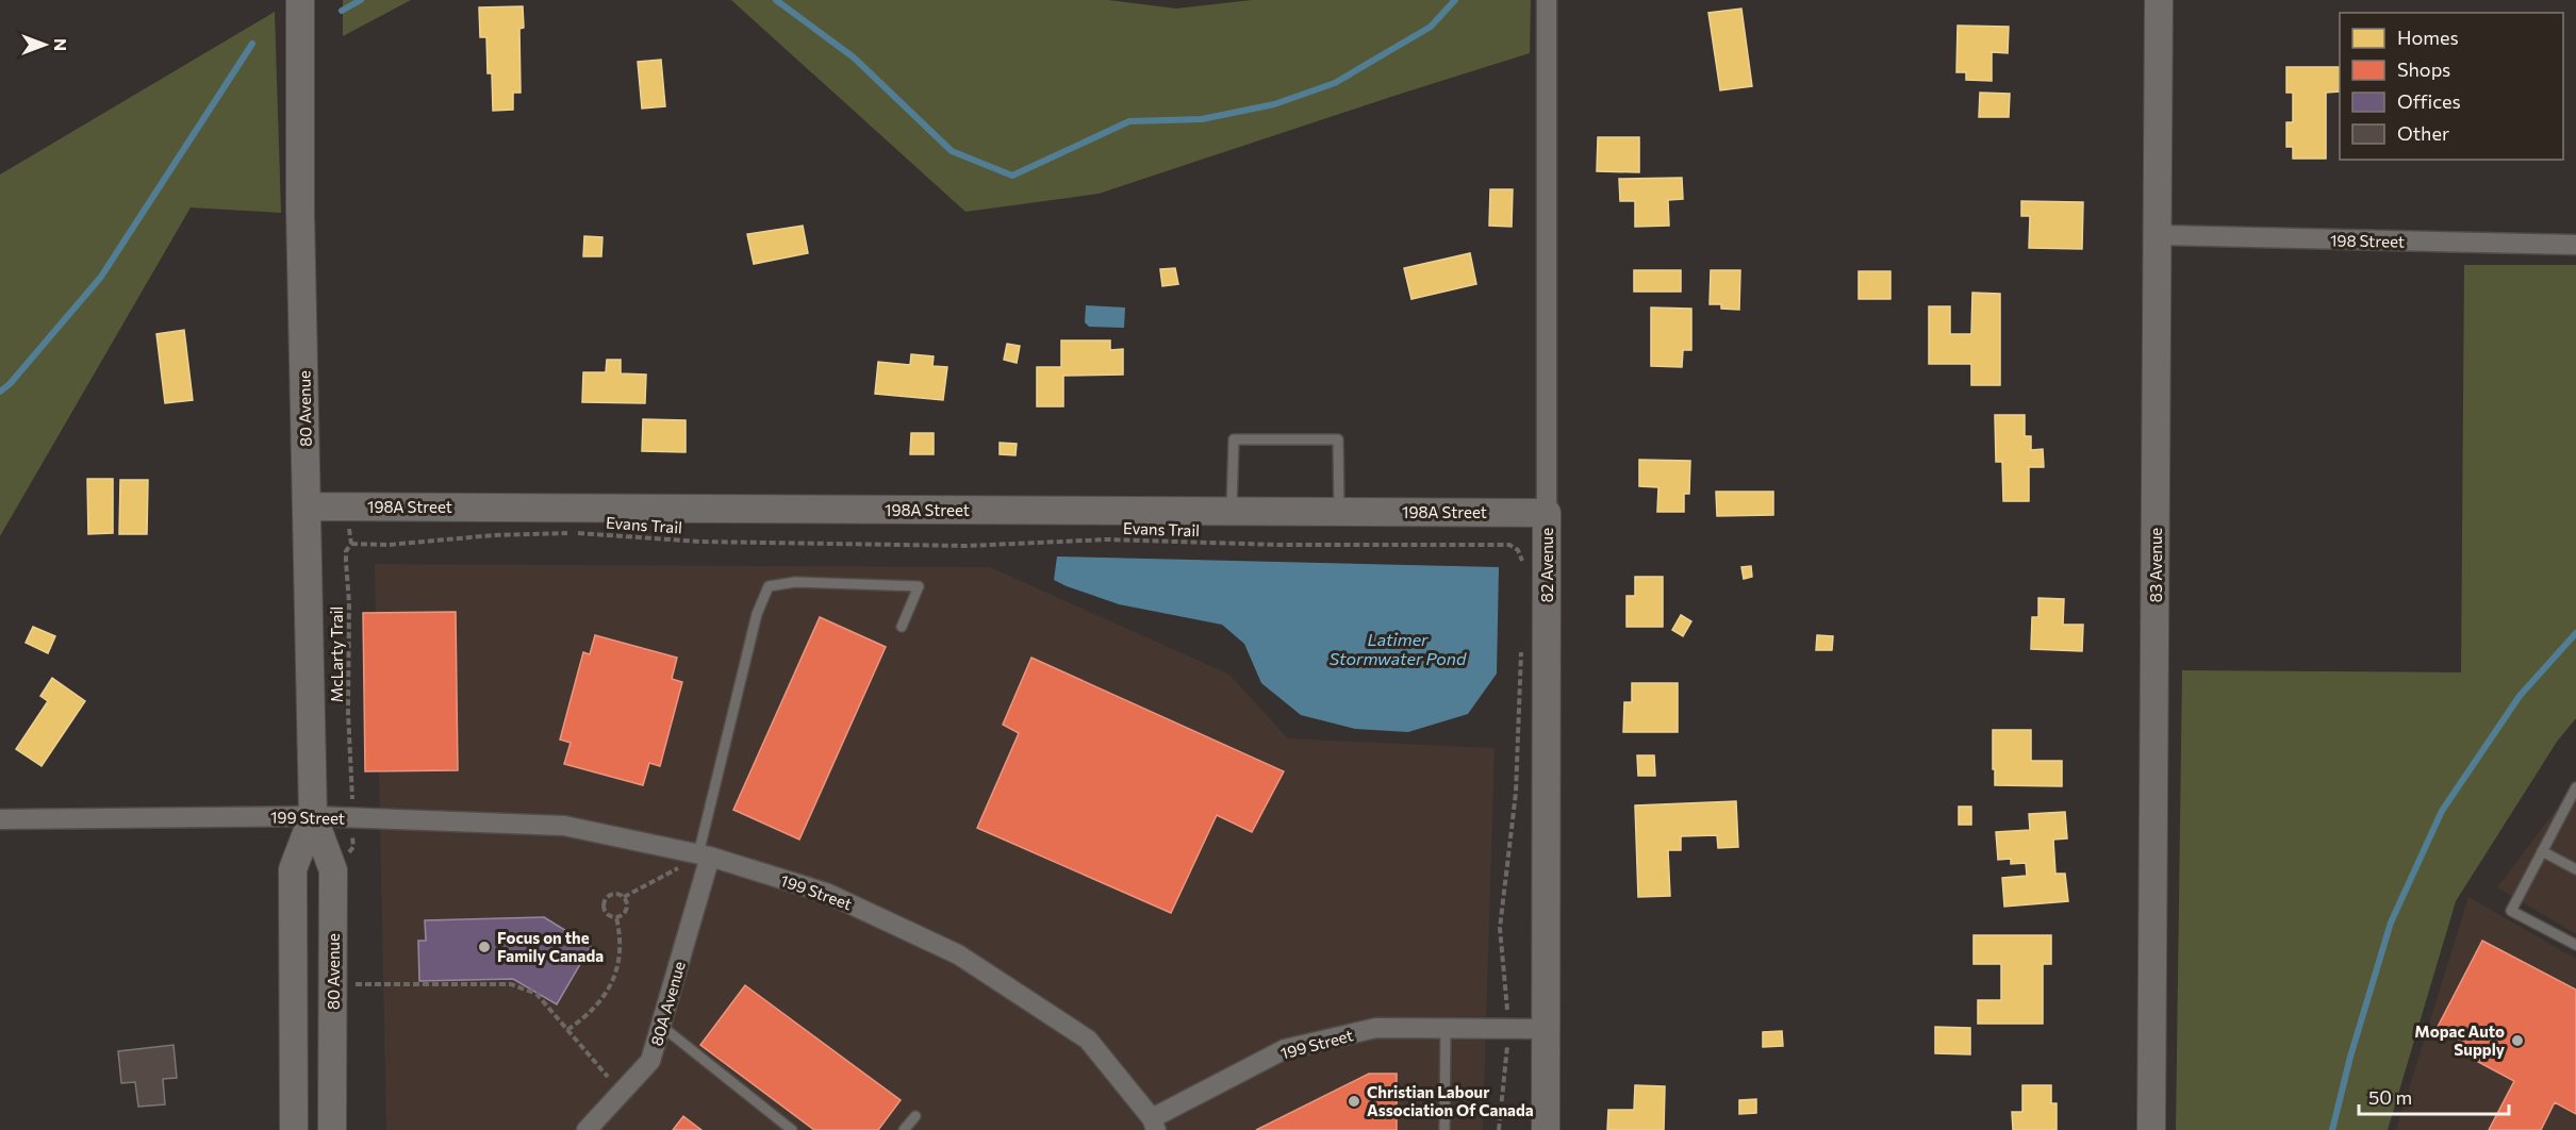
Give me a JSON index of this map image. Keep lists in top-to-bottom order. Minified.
{"streets":{"street":["198 Street","80 Avenue","198A Street","82 Avenue","83 Avenue","199 Street","80A Avenue"],"path":["Evans Trail","McLarty Trail"]},"crossings":[["198 Street","83 Avenue"],["80 Avenue","198A Street"],["80 Avenue","199 Street"],["198A Street","82 Avenue"],["Evans Trail","McLarty Trail"],["82 Avenue","199 Street"],["199 Street","80A Avenue"]],"water":["Latimer Stormwater Pond"],"places":["Focus on the Family Canada","Mopac Auto Supply","Christian Labour Association Of Canada"],"legend":["Homes","Shops","Offices","Other"],"scale_bar":"50 m","north":"right"}
